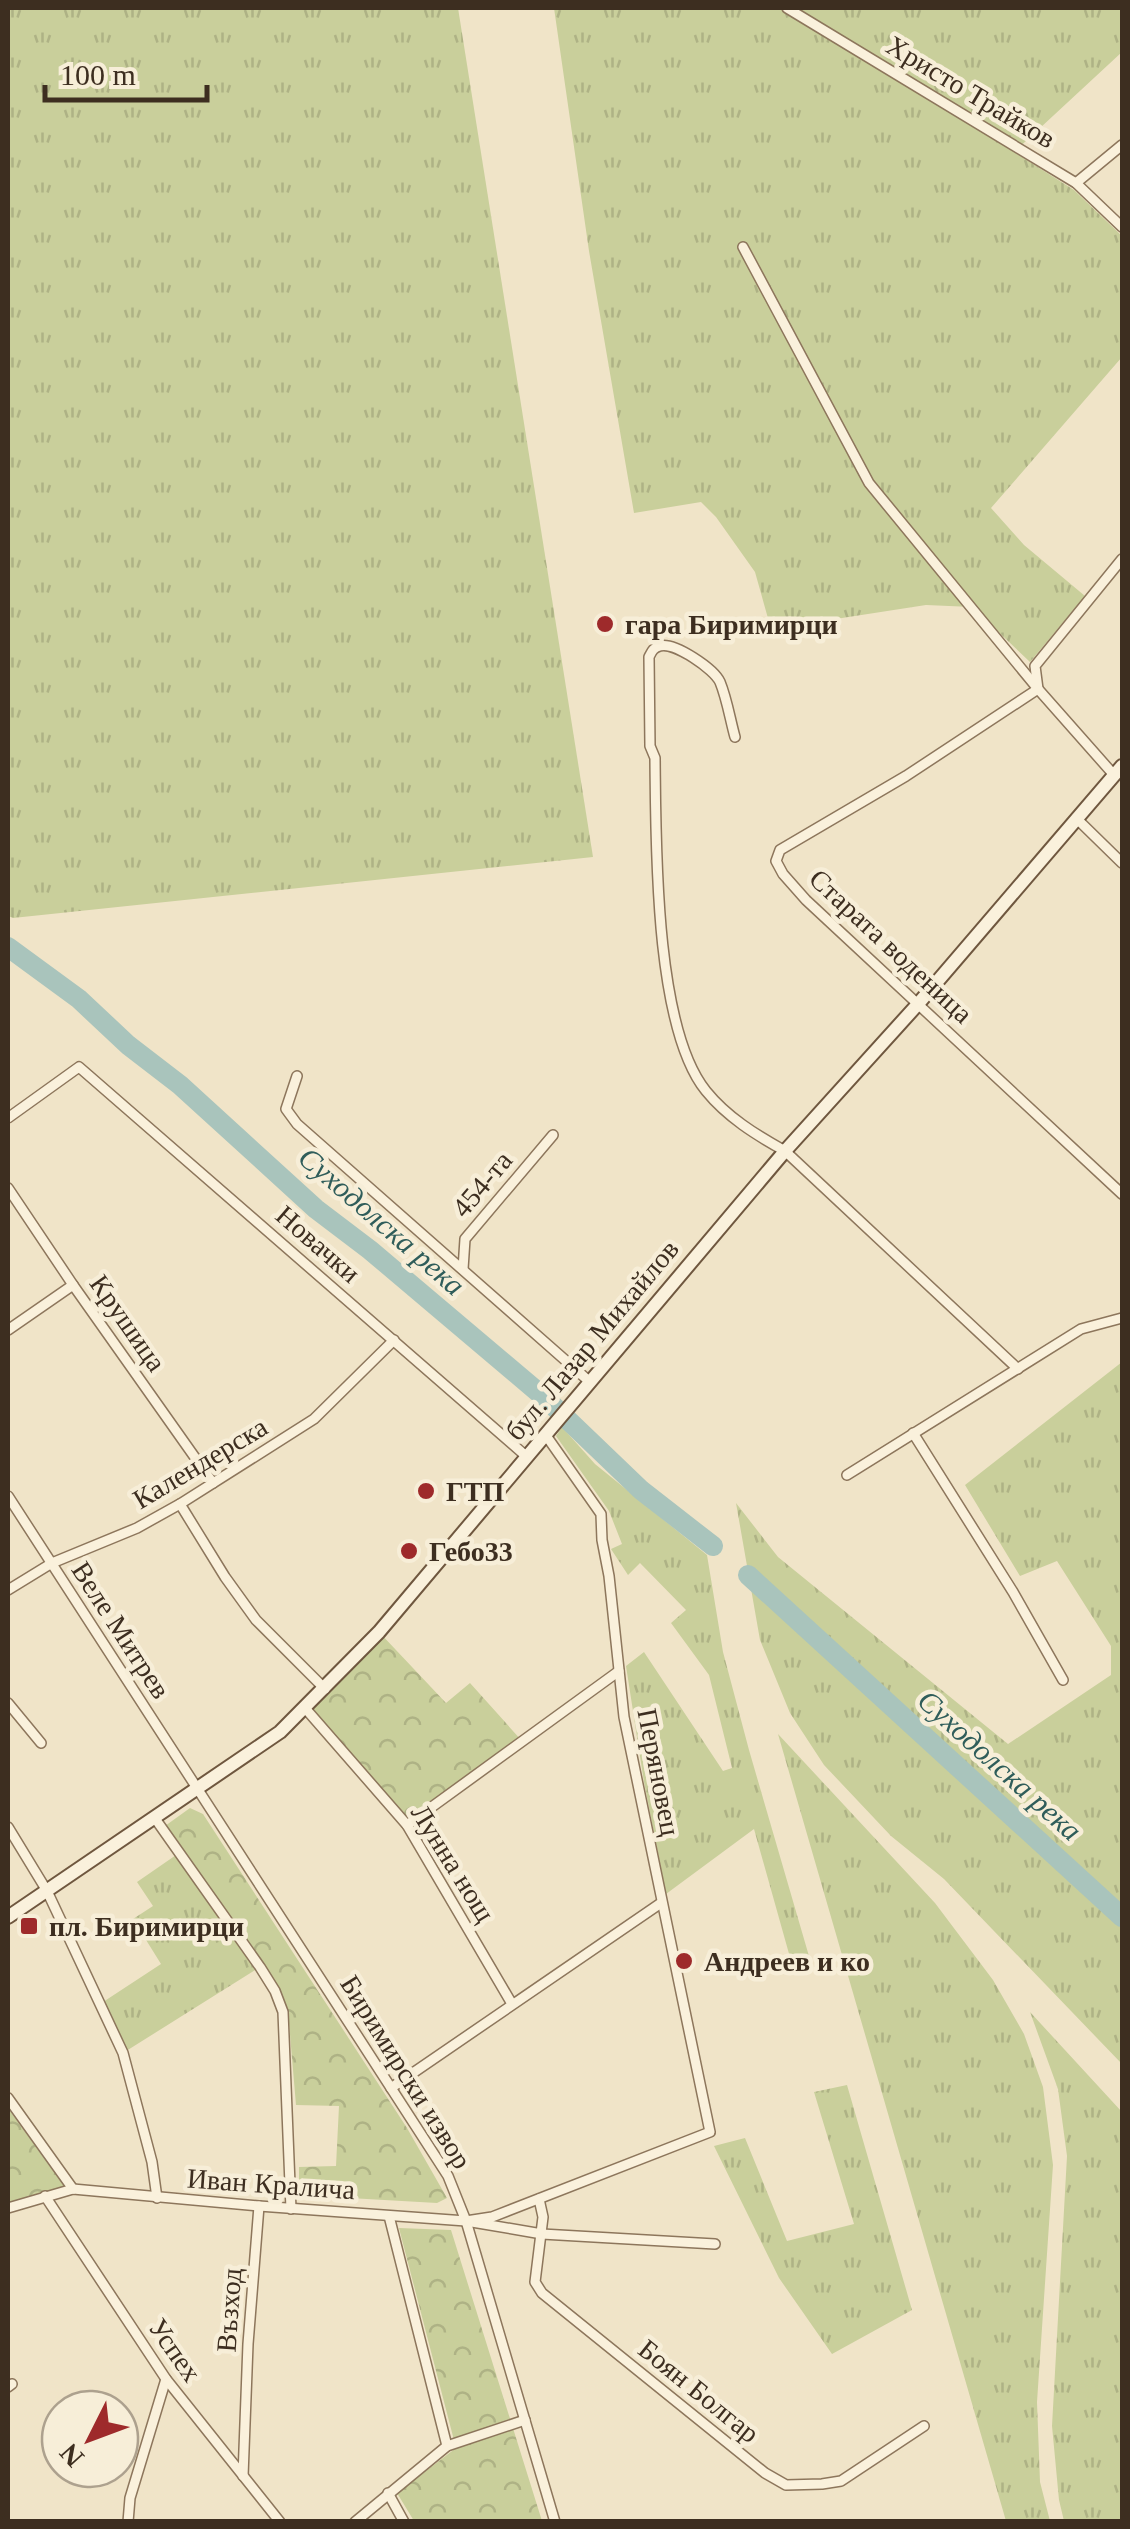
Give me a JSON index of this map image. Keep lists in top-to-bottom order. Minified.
{"streets":{"street":["Христо Трайков","Старата воденица","454-та","Новачки","Крушица","бул. Лазар Михайлов","Календерска","Веле Митрев","Перяновец","Лунна нощ","Биримирски извор","Иван Кралича","Възход","Успех","Боян Болгар"]},"crossings":[["Старата воденица","бул. Лазар Михайлов"],["Новачки","бул. Лазар Михайлов"],["Новачки","Календерска"],["Крушица","Календерска"],["бул. Лазар Михайлов","Веле Митрев"],["бул. Лазар Михайлов","Перяновец"],["бул. Лазар Михайлов","Лунна нощ"],["бул. Лазар Михайлов","Биримирски извор"],["Календерска","Веле Митрев"],["Веле Митрев","Биримирски извор"],["Перяновец","Иван Кралича"],["Биримирски извор","Иван Кралича"],["Иван Кралича","Възход"],["Иван Кралича","Успех"],["Иван Кралича","Боян Болгар"],["Възход","Успех"]],"water":["Суходолска река"],"places":{"other":["гара Биримирци","ГТП","Гебо33","Андреев и ко"],"transit":["пл. Биримирци"]},"scale_bar":"100 m","north":"bottom left"}
